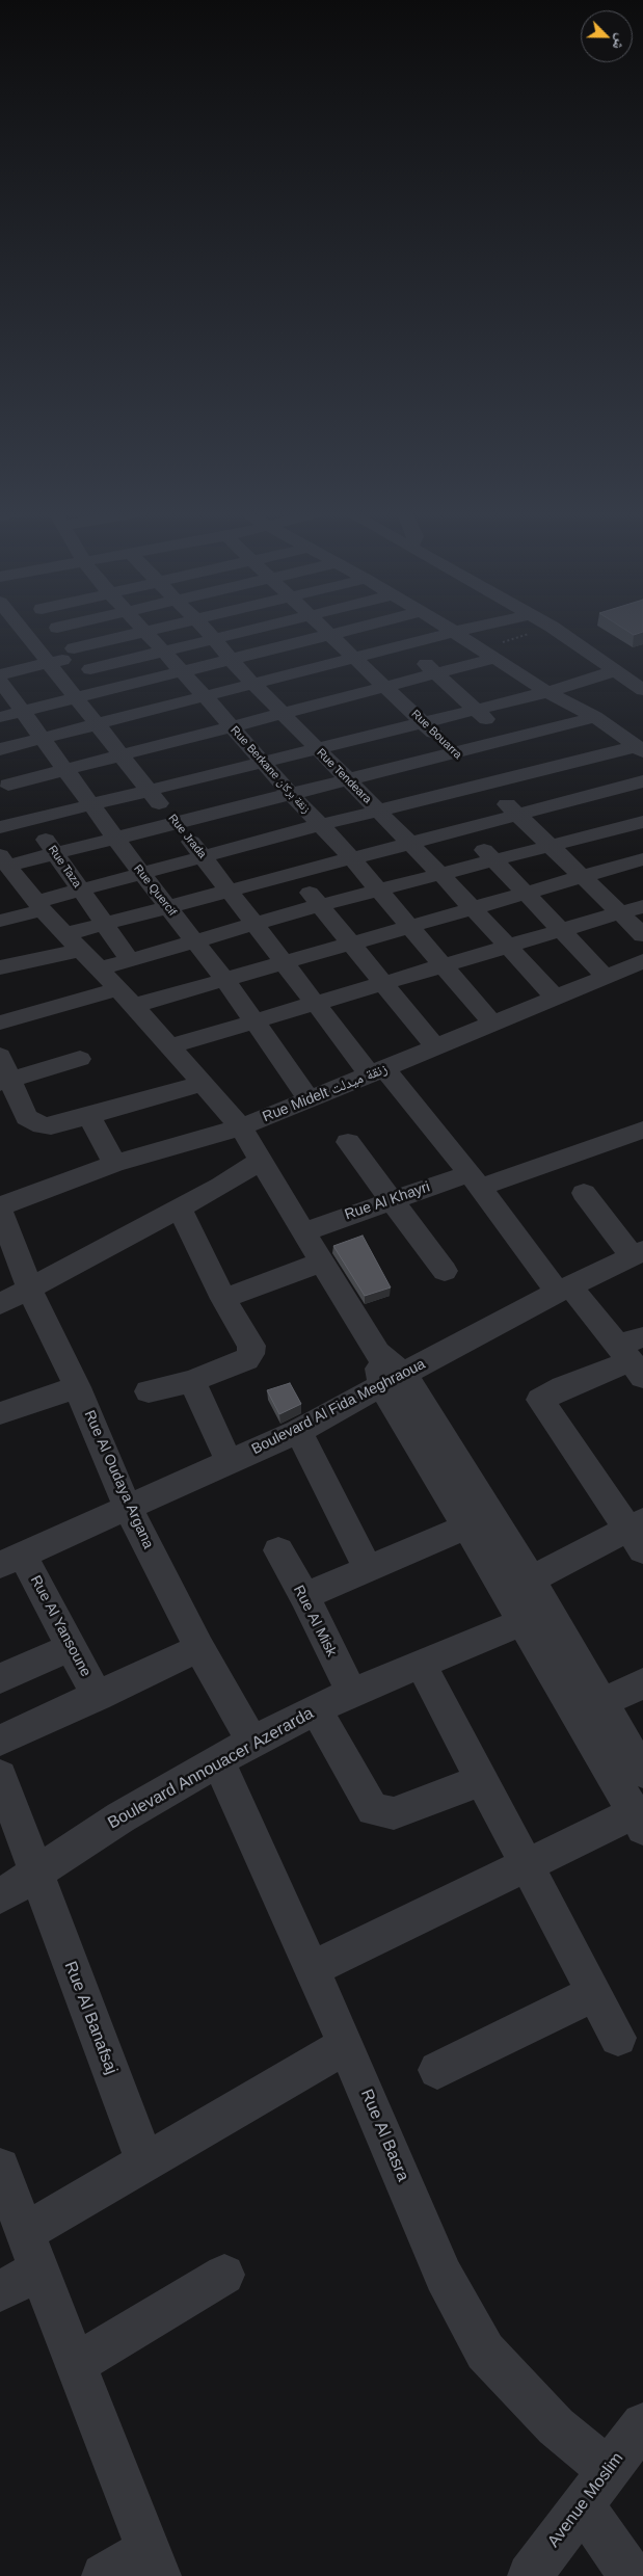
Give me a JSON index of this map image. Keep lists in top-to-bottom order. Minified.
{"streets":{"street":["Rue Bouarra","Rue Berkane زنقة بركان","Rue Tendeara","Rue Jrada","Rue Taza","Rue Quercif","Rue Midelt زنقة ميدلت","Rue Al Khayri","Boulevard Al Fida Meghraoua","Rue Al Oudaya Argana","Rue Al Misk","Rue Al Yansoune","Boulevard Annouacer Azerarda","Rue Al Banafsaj","Rue Al Basra","Avenue Moslim"]},"crossings":[["Rue Berkane زنقة بركان","Rue Midelt زنقة ميدلت"],["Rue Tendeara","Rue Midelt زنقة ميدلت"],["Rue Jrada","Rue Midelt زنقة ميدلت"],["Rue Jrada","Rue Al Khayri"],["Rue Jrada","Boulevard Al Fida Meghraoua"],["Rue Quercif","Rue Midelt زنقة ميدلت"],["Rue Midelt زنقة ميدلت","Rue Al Oudaya Argana"],["Boulevard Al Fida Meghraoua","Rue Al Oudaya Argana"],["Boulevard Al Fida Meghraoua","Rue Al Yansoune"],["Rue Al Oudaya Argana","Boulevard Annouacer Azerarda"],["Rue Al Misk","Boulevard Annouacer Azerarda"],["Boulevard Annouacer Azerarda","Rue Al Banafsaj"],["Boulevard Annouacer Azerarda","Rue Al Basra"],["Rue Al Basra","Avenue Moslim"]],"north":"bottom right"}
